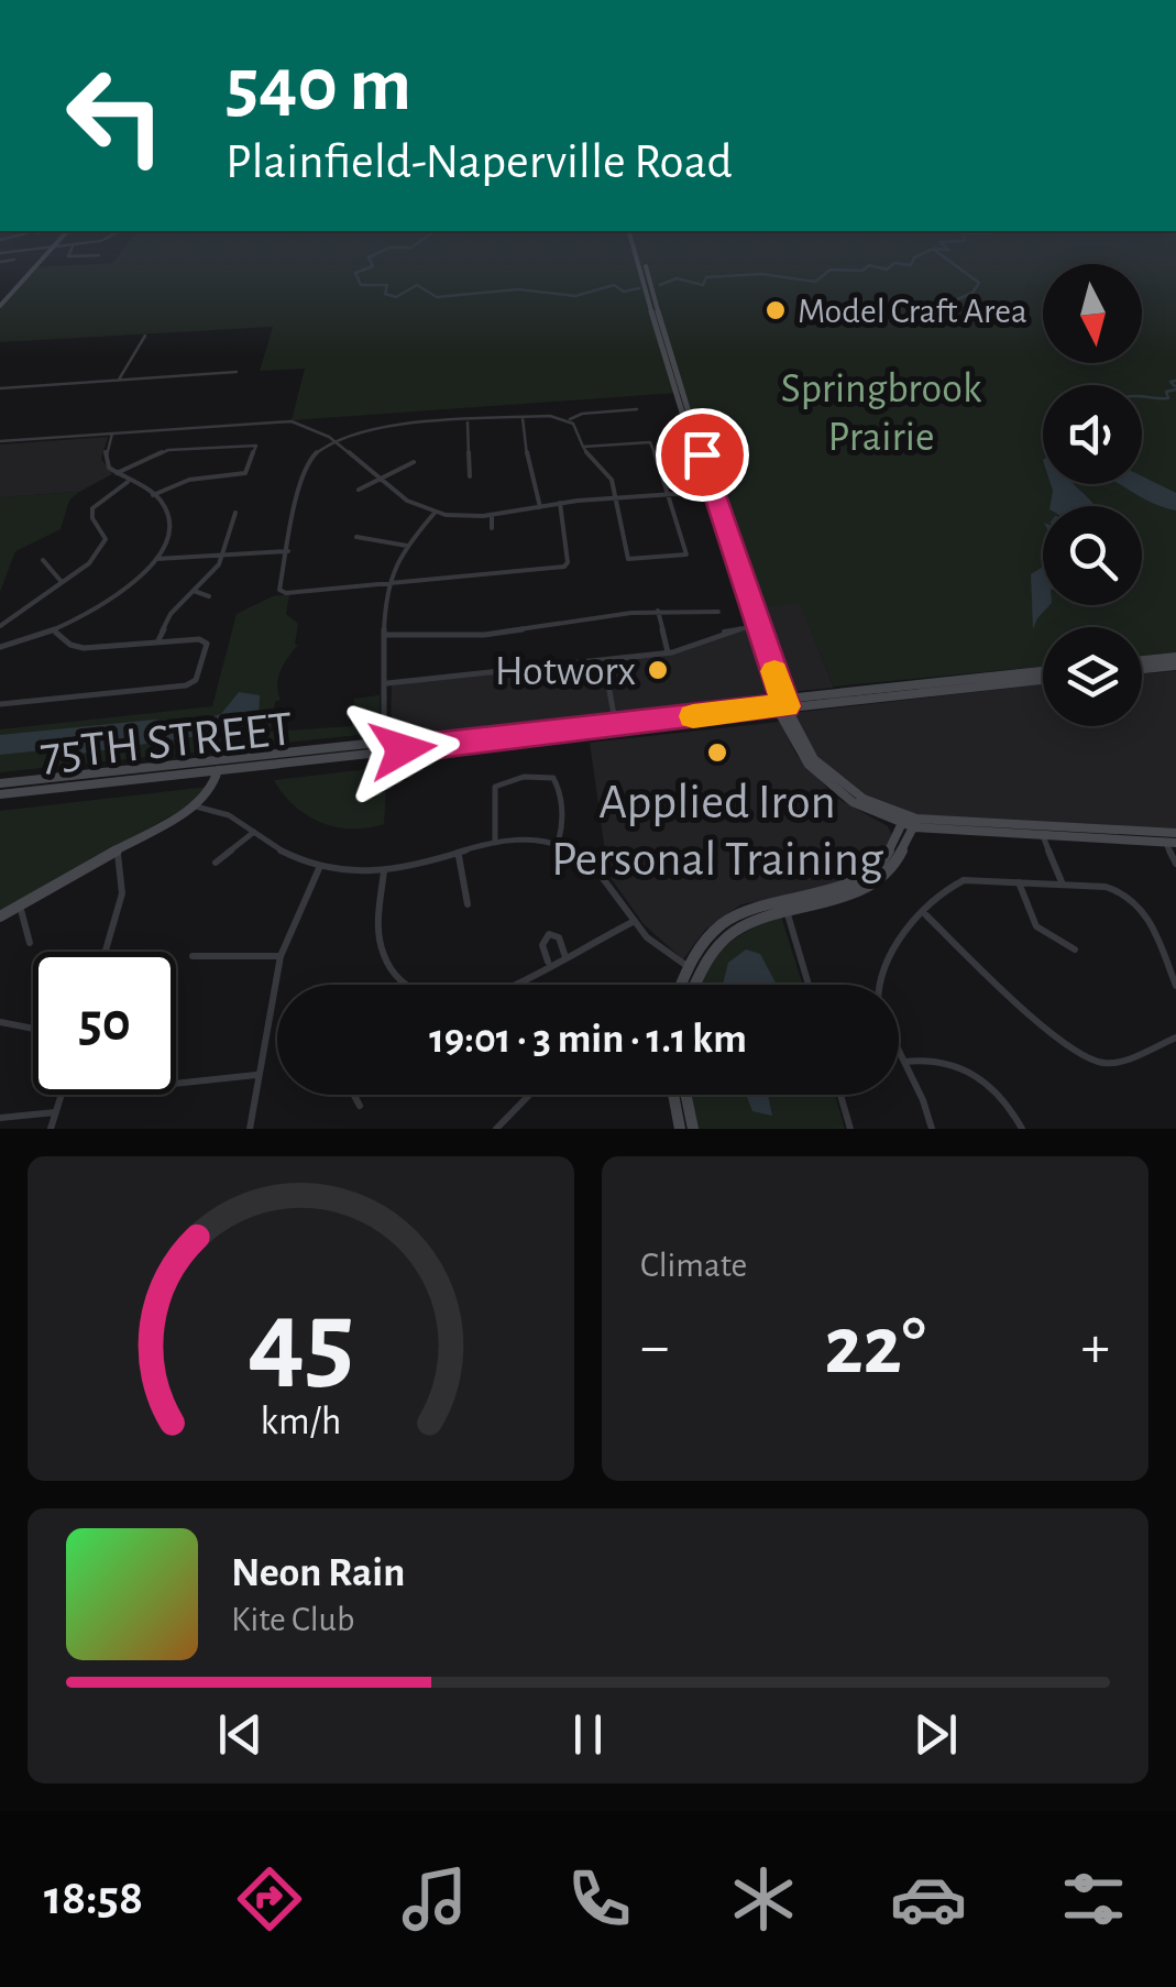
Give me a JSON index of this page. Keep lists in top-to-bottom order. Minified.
{"streets":{"main road":["75TH STREET"]},"parks":["Springbrook Prairie"],"places":["Model Craft Area","Hotworx","Applied Iron Personal Training"],"north":"bottom","page":{"turn":["540 m","Plainfield-Naperville Road"],"limit":"50","trip":"19:01 · 3 min · 1.1 km","tile":"Climate","heat":["−","22°","+"],"song":["Neon Rain","Kite Club"],"tabs":"18:58","gauge":["45","km/h"]}}
